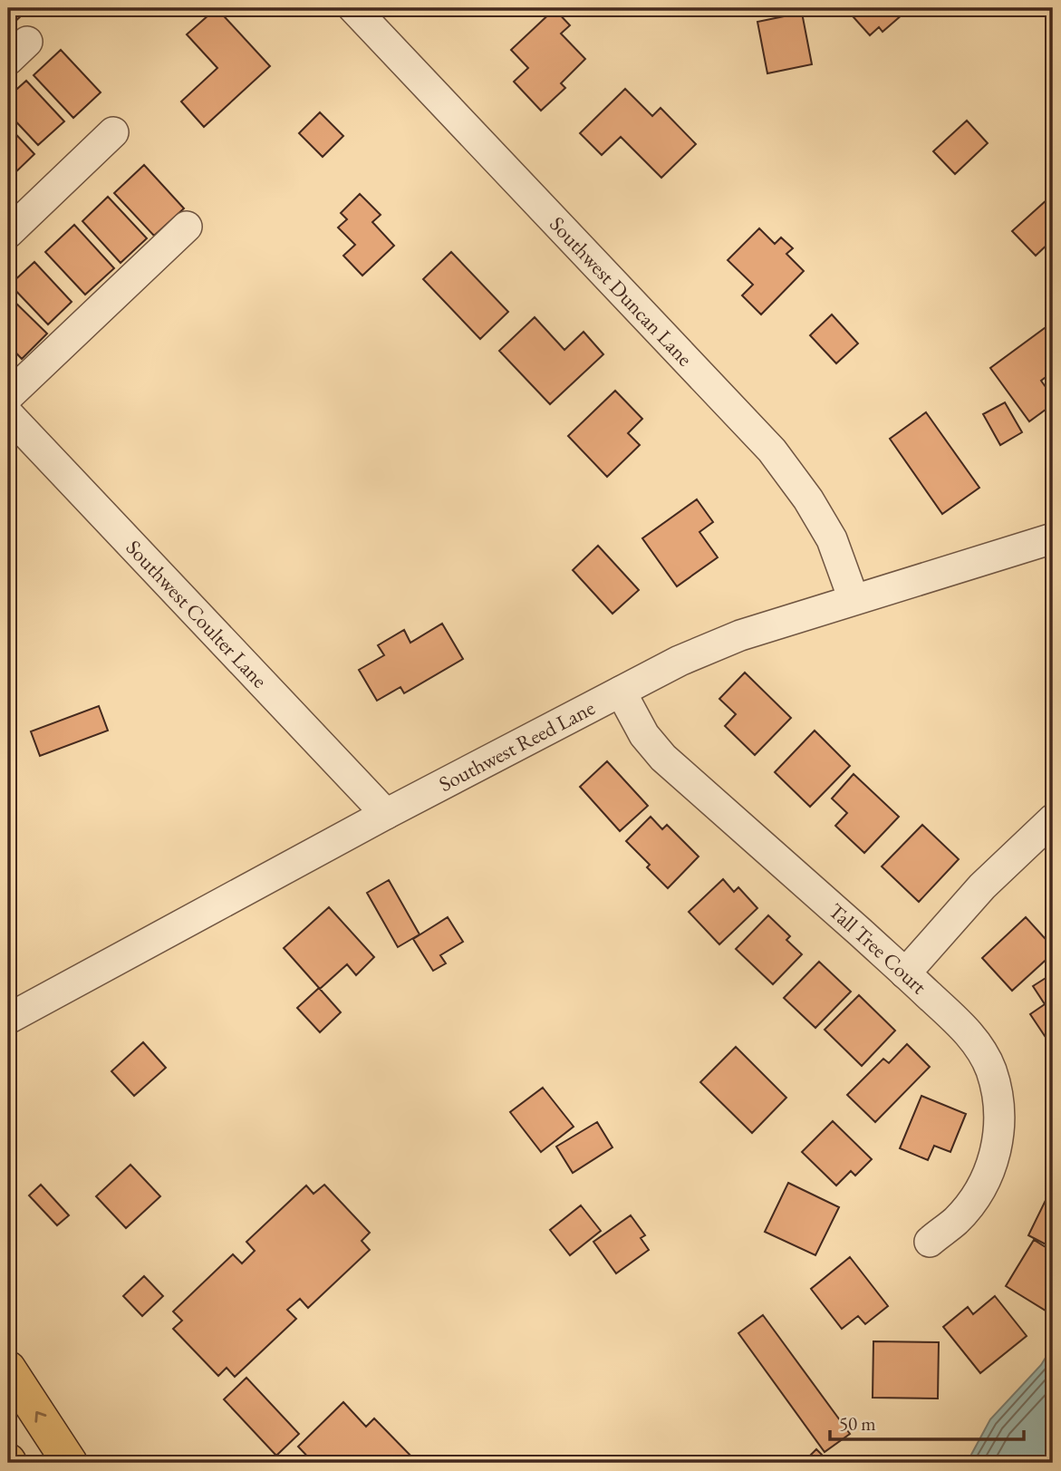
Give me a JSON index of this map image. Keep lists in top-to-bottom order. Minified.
{"streets":{"street":["Southwest Duncan Lane","Southwest Coulter Lane","Southwest Reed Lane","Tall Tree Court"]},"crossings":[["Southwest Duncan Lane","Southwest Reed Lane"],["Southwest Coulter Lane","Southwest Reed Lane"],["Southwest Reed Lane","Tall Tree Court"]],"scale_bar":"50 m"}
